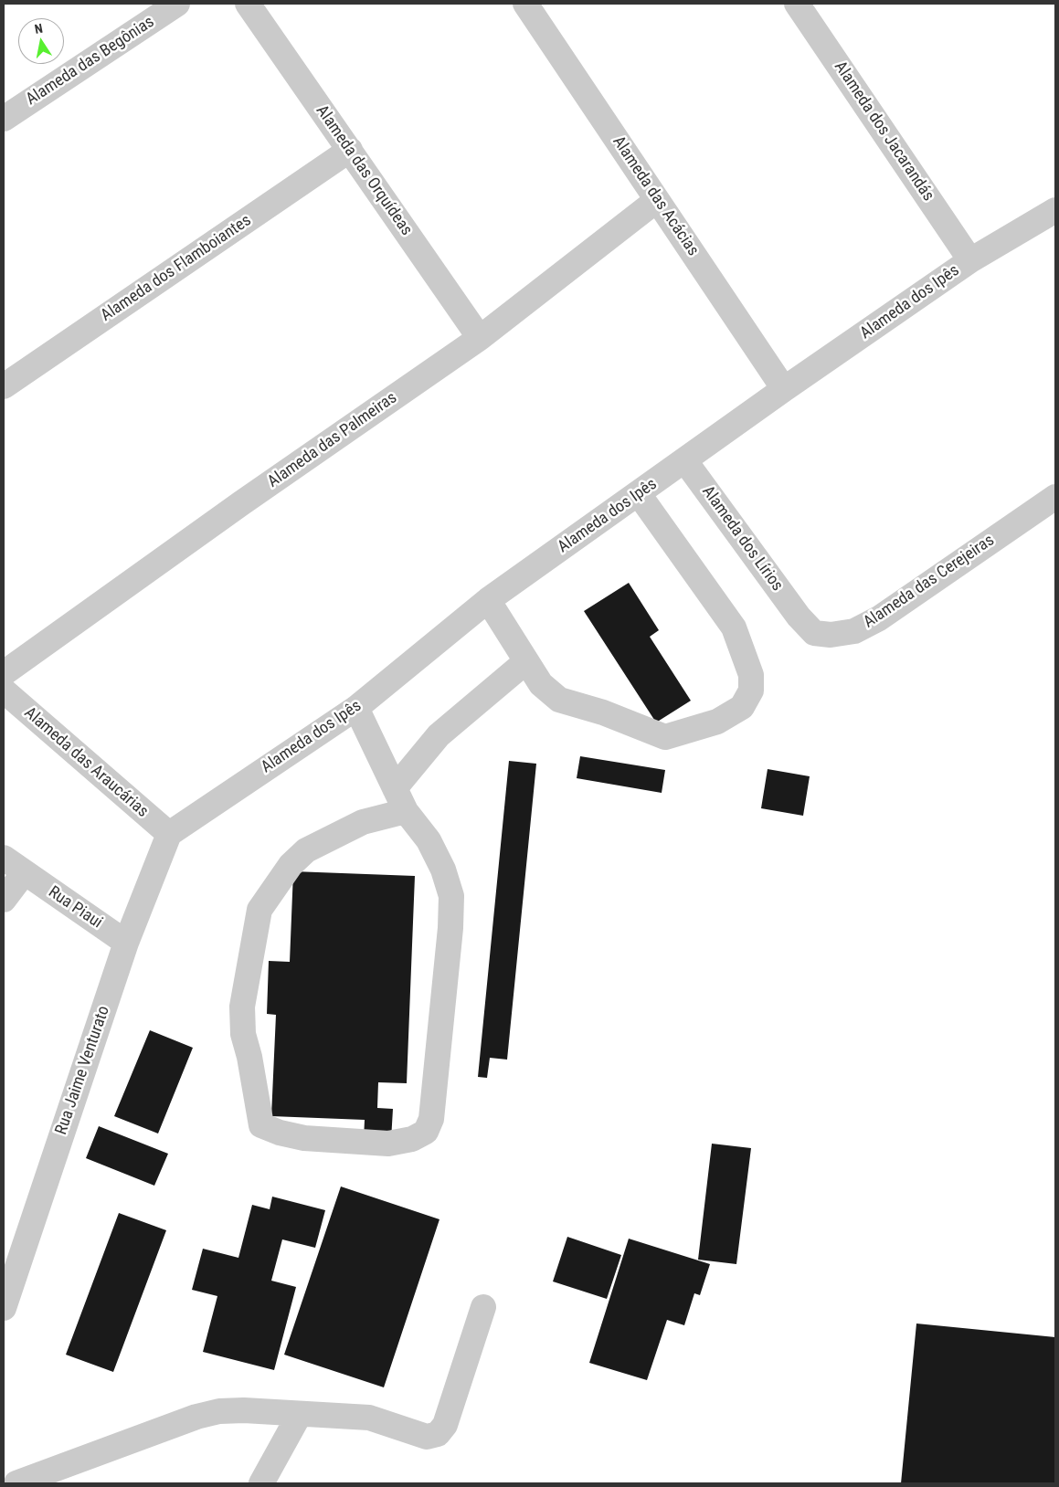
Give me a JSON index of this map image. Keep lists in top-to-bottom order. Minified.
{"streets":{"street":["Alameda das Begônias","Alameda dos Jacarandás","Alameda das Orquídeas","Alameda das Acácias","Alameda dos Flamboiantes","Alameda dos Ipês","Alameda das Palmeiras","Alameda dos Lírios","Alameda das Cerejeiras","Alameda das Araucárias","Rua Piaui","Rua Jaime Venturato"]},"crossings":[["Alameda dos Jacarandás","Alameda dos Ipês"],["Alameda das Orquídeas","Alameda dos Flamboiantes"],["Alameda das Orquídeas","Alameda das Palmeiras"],["Alameda das Acácias","Alameda dos Ipês"],["Alameda das Acácias","Alameda das Palmeiras"],["Alameda dos Ipês","Alameda dos Lírios"],["Alameda dos Ipês","Alameda das Araucárias"],["Alameda dos Ipês","Rua Jaime Venturato"],["Alameda dos Lírios","Alameda das Cerejeiras"],["Alameda das Araucárias","Rua Jaime Venturato"],["Rua Piaui","Rua Jaime Venturato"]],"north":"top"}
